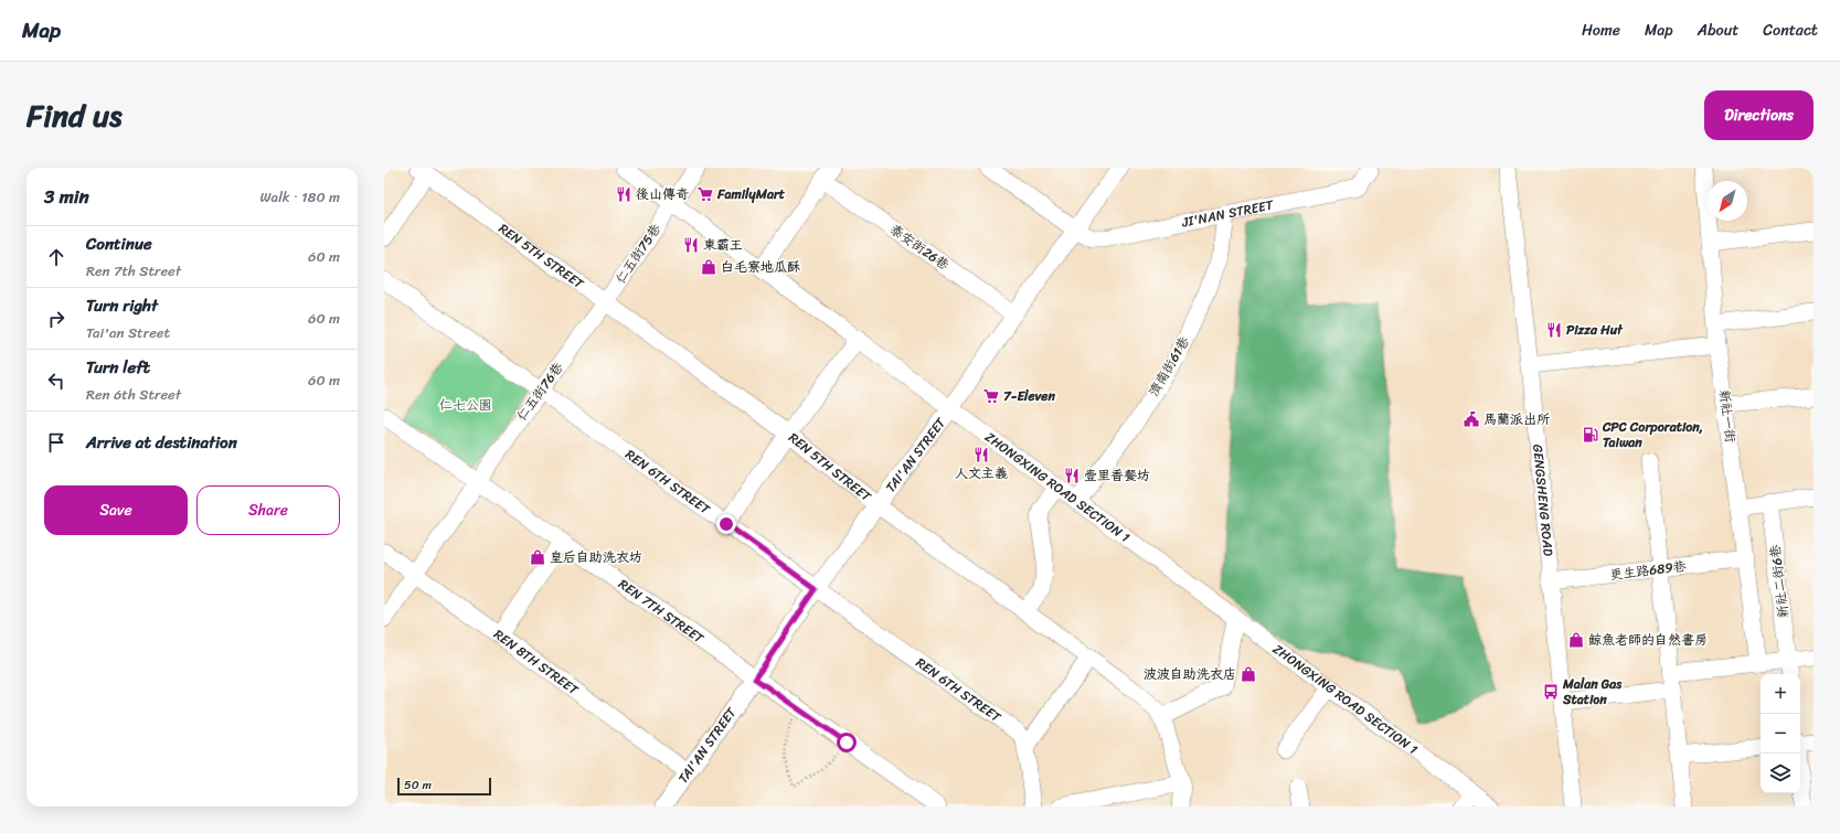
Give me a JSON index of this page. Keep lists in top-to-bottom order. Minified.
{"streets":{"street":["JI'NAN STREET","泰安街26巷","仁五街75巷","REN 5TH STREET","濟南街61巷","仁五街76巷","新社一街","TAI'AN STREET","REN 6TH STREET","ZHONGXING ROAD SECTION 1","GENGSHENG ROAD","更生路689巷","新社二街6巷","REN 7TH STREET","REN 8TH STREET"]},"crossings":[["JI'NAN STREET","濟南街61巷"],["JI'NAN STREET","TAI'AN STREET"],["泰安街26巷","TAI'AN STREET"],["仁五街75巷","REN 5TH STREET"],["仁五街75巷","仁五街76巷"],["仁五街75巷","ZHONGXING ROAD SECTION 1"],["REN 5TH STREET","仁五街76巷"],["REN 5TH STREET","TAI'AN STREET"],["濟南街61巷","ZHONGXING ROAD SECTION 1"],["仁五街76巷","REN 6TH STREET"],["仁五街76巷","REN 7TH STREET"],["仁五街76巷","REN 8TH STREET"],["新社一街","更生路689巷"],["TAI'AN STREET","REN 6TH STREET"],["TAI'AN STREET","ZHONGXING ROAD SECTION 1"],["TAI'AN STREET","REN 7TH STREET"],["TAI'AN STREET","REN 8TH STREET"],["GENGSHENG ROAD","更生路689巷"]],"parks":["仁七公園"],"places":{"restaurant":["後山傳奇","東霸王","Pizza Hut","人文主義","壹里香餐坊"],"supermarket":["FamilyMart","7-Eleven"],"shop":["白毛寮地瓜酥","皇后自助洗衣坊","鯨魚老師的自然書房","波波自助洗衣店"],"public building":["馬蘭派出所"],"fuel station":["CPC Corporation, Taiwan"],"bus stop":["Malan Gas Station"]},"scale_bar":"50 m","north":"bottom left","page":{"header":"Map","nav":["Home","Map","About","Contact"],"title":"Find us","buttons":["Directions",["Save","Share"]],"heading":["3 min","Walk · 180 m"],"list":[["Continue","Ren 7th Street","60 m"],["Turn right","Tai'an Street","60 m"],["Turn left","Ren 6th Street","60 m"],"Arrive at destination"],"map_buttons":["+","−"],"scale":"50 m"}}
